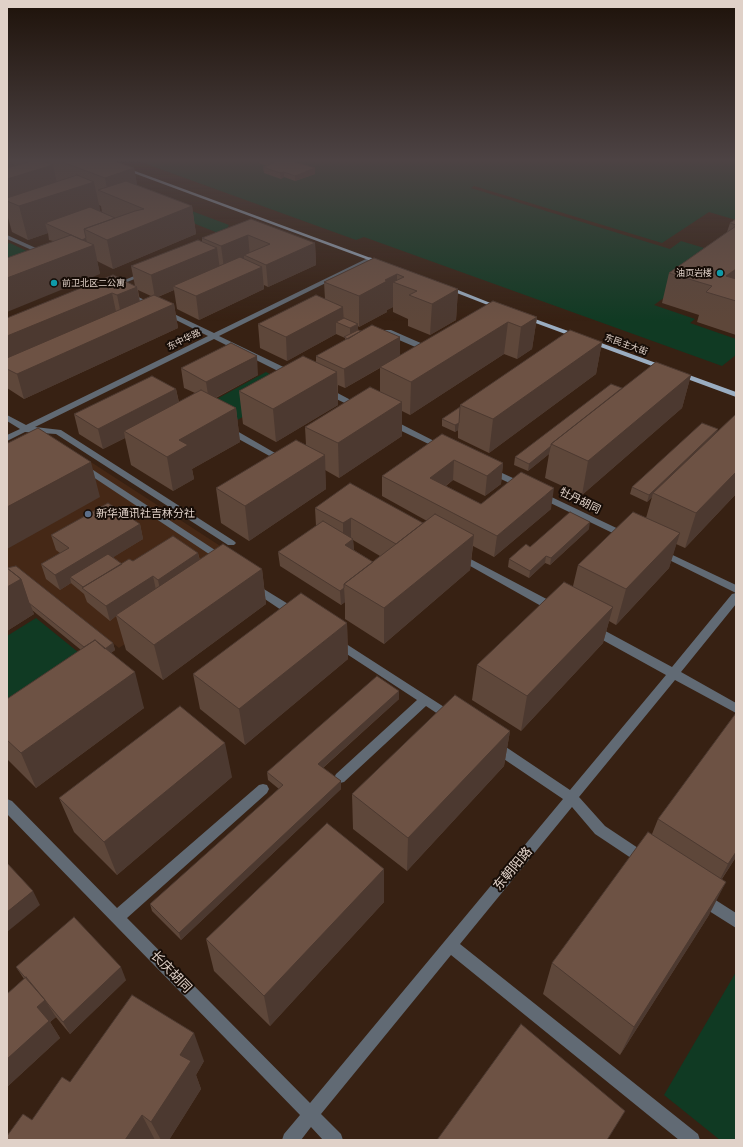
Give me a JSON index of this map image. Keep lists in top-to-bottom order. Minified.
{"streets":{"main road":["东民主大街"],"street":["东中华路","牡丹胡同","东朝阳路","长庆胡同"]},"crossings":[["东朝阳路","长庆胡同"]],"places":["油页岩楼","前卫北区二公寓","新华通讯社吉林分社"]}
